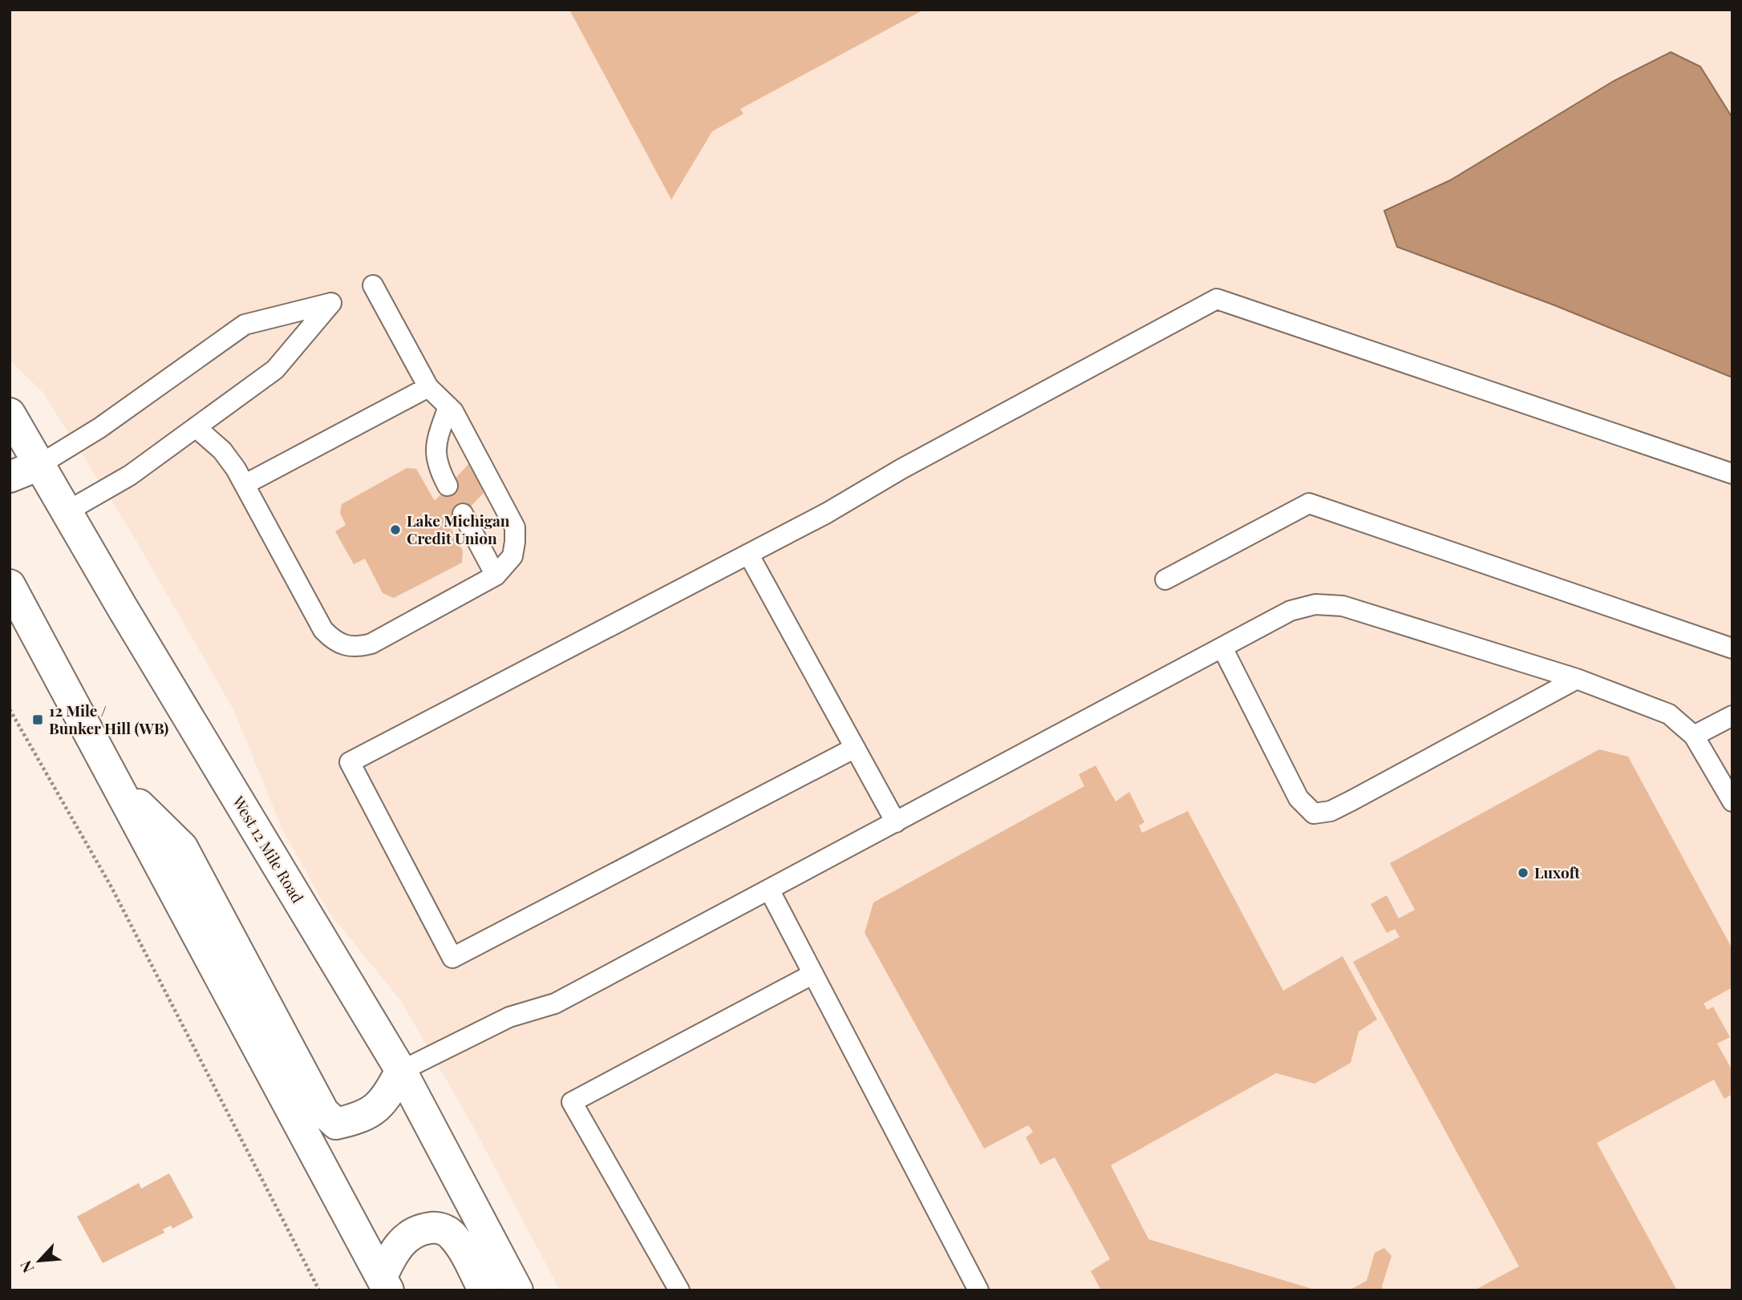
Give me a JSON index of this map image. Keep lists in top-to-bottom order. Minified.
{"streets":{"main road":["West 12 Mile Road"]},"places":{"other":["Lake Michigan Credit Union","Luxoft"],"transit":["12 Mile / Bunker Hill (WB)"]},"north":"bottom left"}
